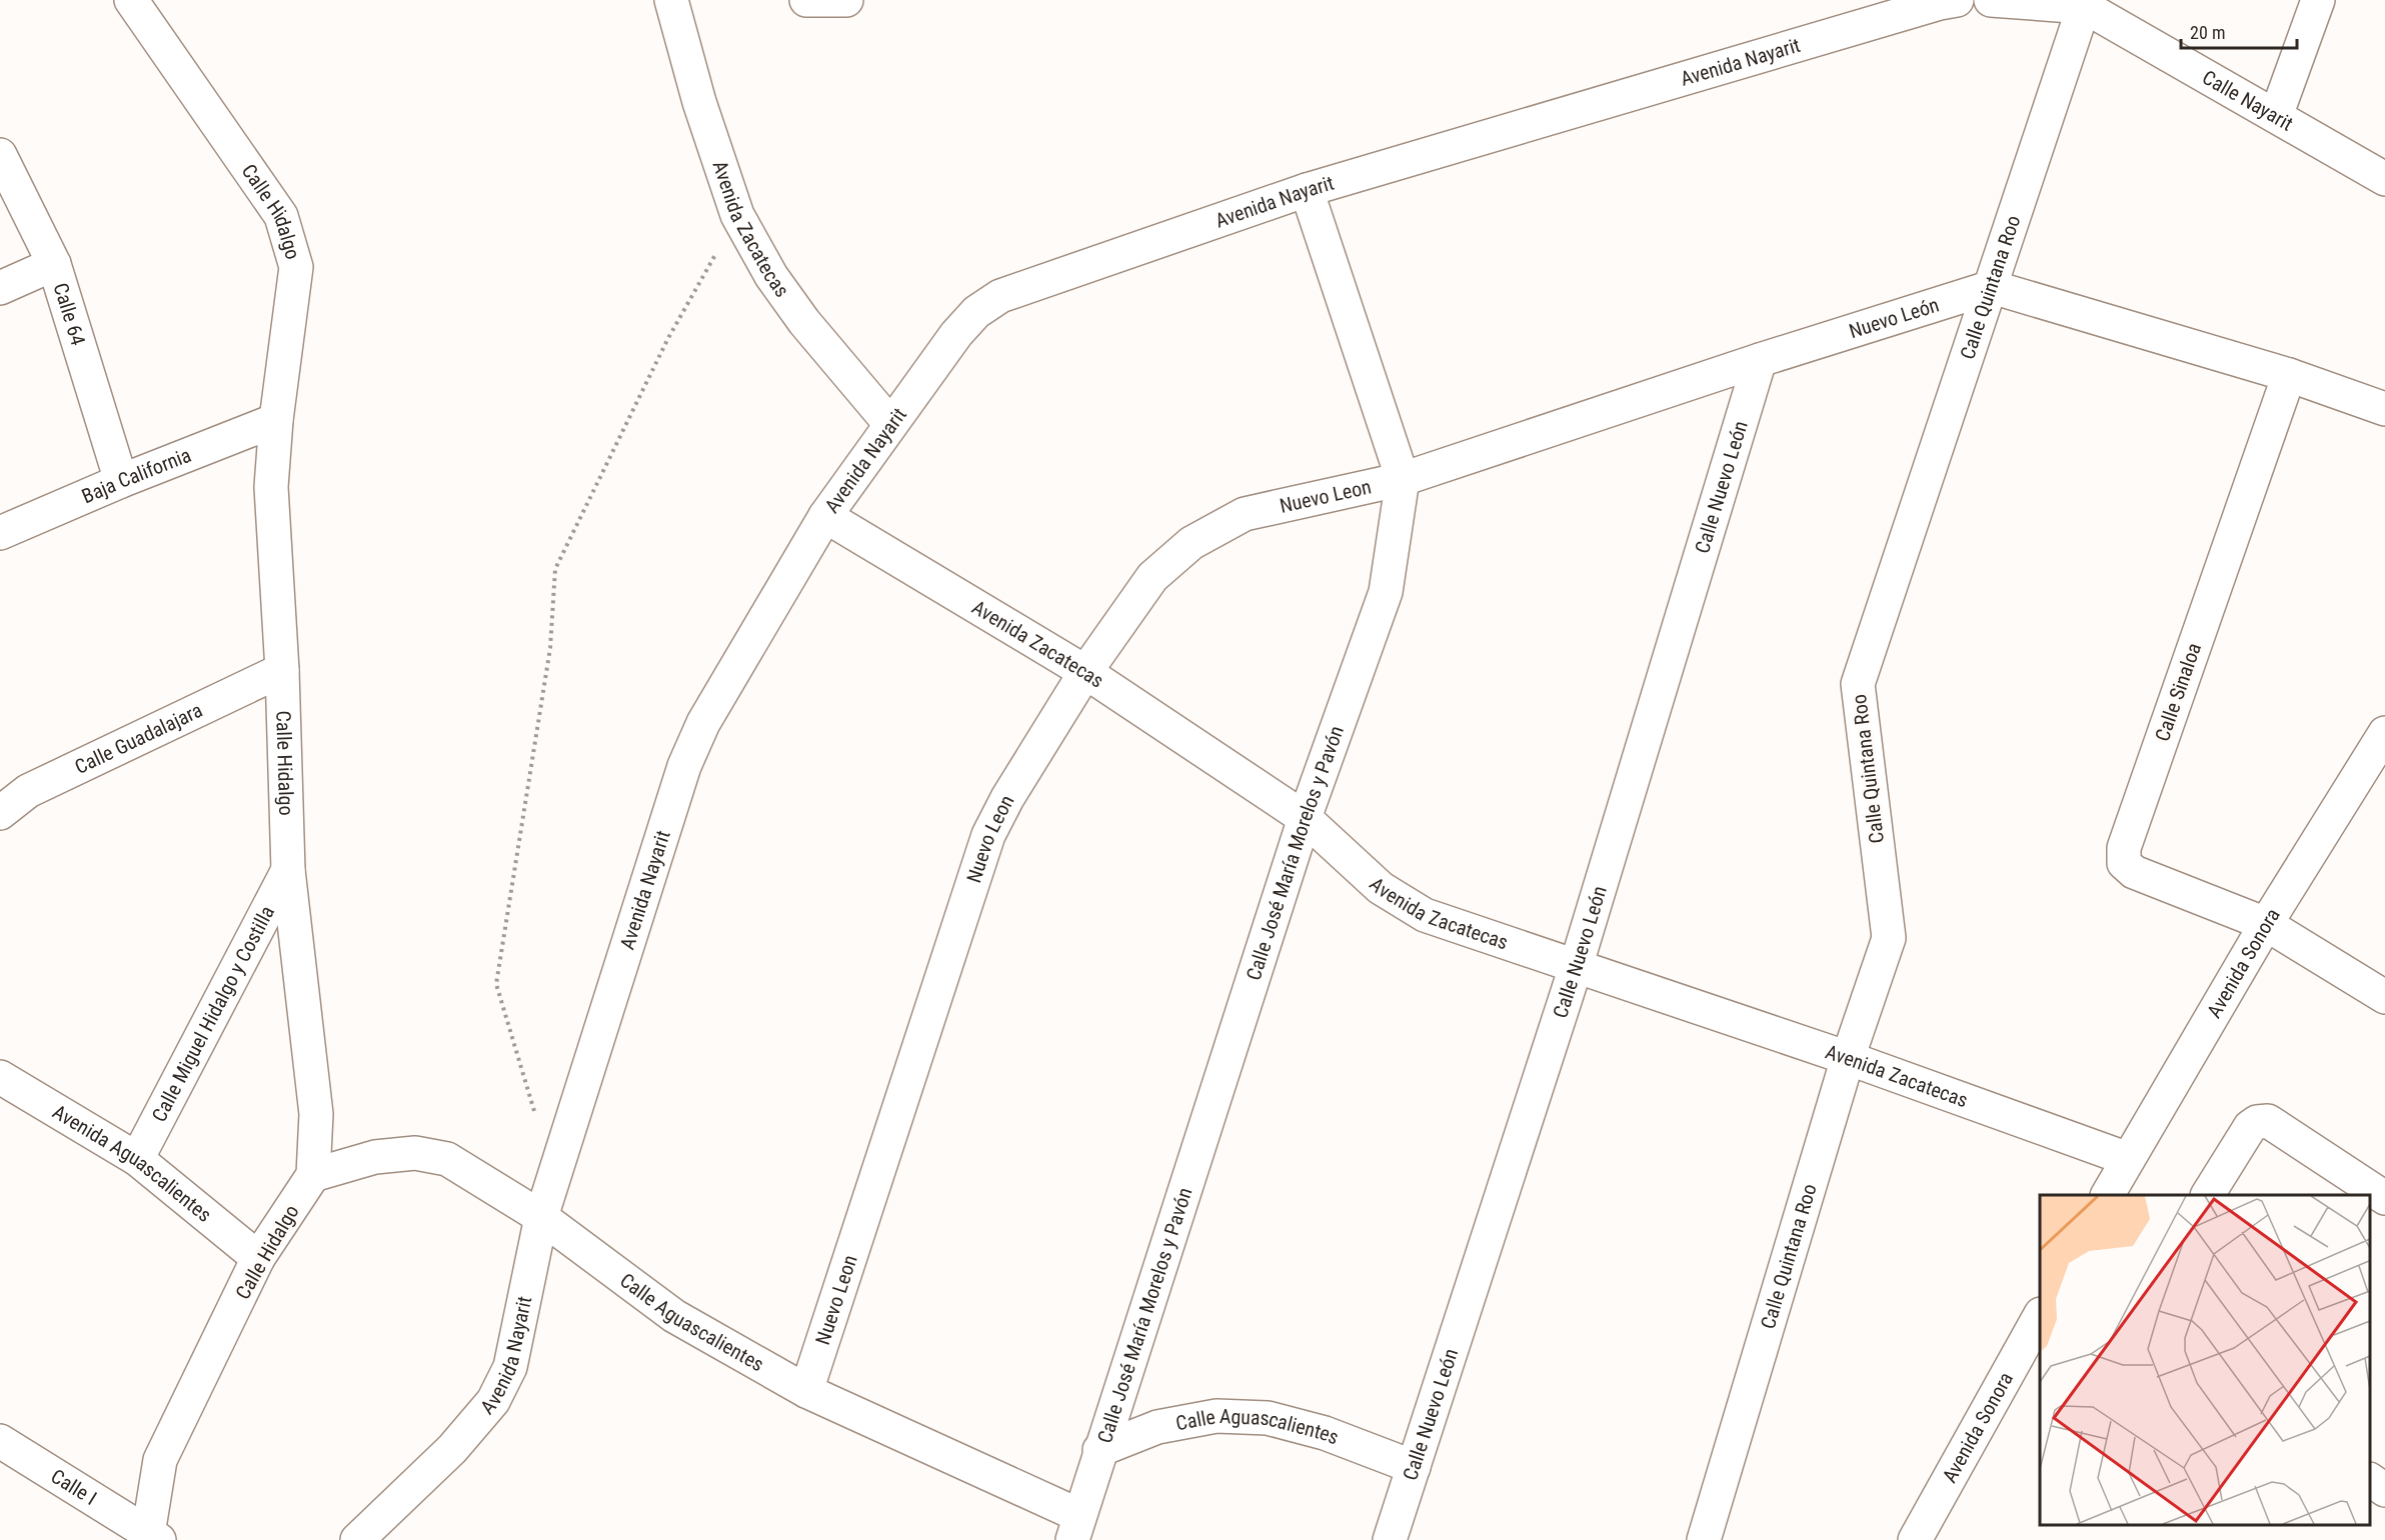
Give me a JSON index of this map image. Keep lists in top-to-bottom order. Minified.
{"streets":{"street":["Avenida Nayarit","Calle Nayarit","Calle Hidalgo","Avenida Zacatecas","Calle Quintana Roo","Calle 64","Nuevo León","Baja California","Calle Nuevo León","Nuevo Leon","Calle Sinaloa","Calle Guadalajara","Calle José María Morelos y Pavón","Avenida Sonora","Calle Miguel Hidalgo y Costilla","Avenida Aguascalientes","Calle Aguascalientes","Calle I"]},"crossings":[["Avenida Nayarit","Avenida Zacatecas"],["Avenida Nayarit","Calle José María Morelos y Pavón"],["Avenida Nayarit","Calle Aguascalientes"],["Calle Nayarit","Calle Quintana Roo"],["Calle Hidalgo","Baja California"],["Calle Hidalgo","Calle Guadalajara"],["Calle Hidalgo","Calle Miguel Hidalgo y Costilla"],["Calle Hidalgo","Avenida Aguascalientes"],["Calle Hidalgo","Calle Aguascalientes"],["Calle Hidalgo","Calle I"],["Avenida Zacatecas","Calle Quintana Roo"],["Avenida Zacatecas","Calle Nuevo León"],["Avenida Zacatecas","Nuevo Leon"],["Avenida Zacatecas","Calle José María Morelos y Pavón"],["Avenida Zacatecas","Avenida Sonora"],["Calle Quintana Roo","Nuevo León"],["Calle 64","Baja California"],["Nuevo León","Calle Nuevo León"],["Nuevo León","Nuevo Leon"],["Nuevo León","Calle José María Morelos y Pavón"],["Calle Nuevo León","Calle Aguascalientes"],["Nuevo Leon","Calle José María Morelos y Pavón"],["Nuevo Leon","Calle Aguascalientes"],["Calle Sinaloa","Avenida Sonora"],["Calle José María Morelos y Pavón","Calle Aguascalientes"],["Calle Miguel Hidalgo y Costilla","Avenida Aguascalientes"]],"scale_bar":"20 m"}
